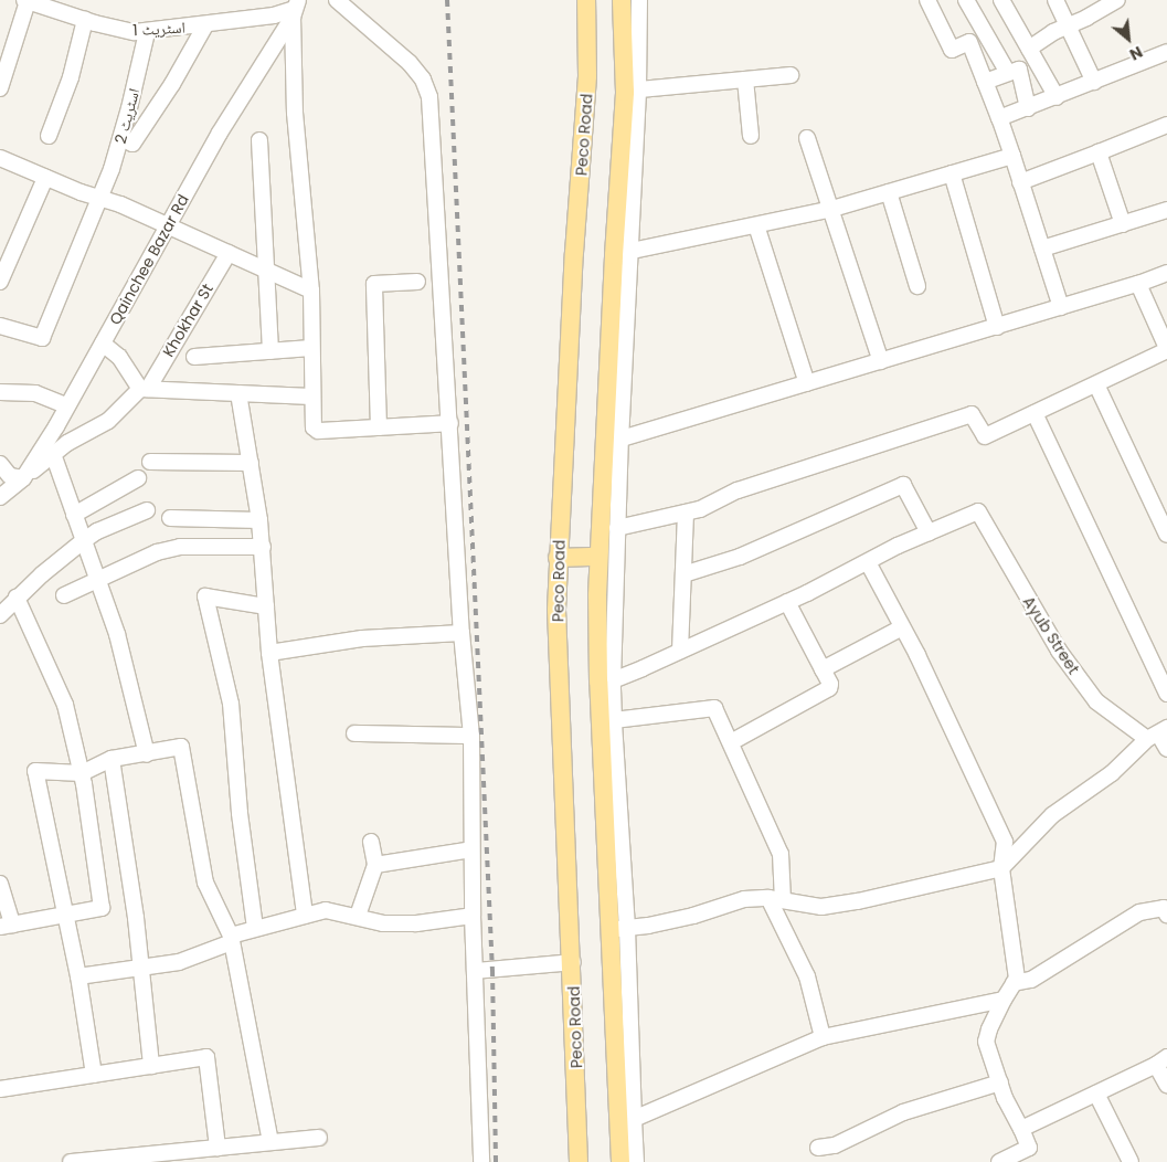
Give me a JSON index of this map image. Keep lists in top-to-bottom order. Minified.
{"streets":{"main road":["Peco Road"],"street":["اسٹریٹ 1","اسٹریٹ 2","Qainchee Bazar Rd","Khokhar St","Ayub Street"]},"crossings":[["اسٹریٹ 1","اسٹریٹ 2"],["اسٹریٹ 1","Qainchee Bazar Rd"],["Qainchee Bazar Rd","Khokhar St"]],"north":"bottom right"}
